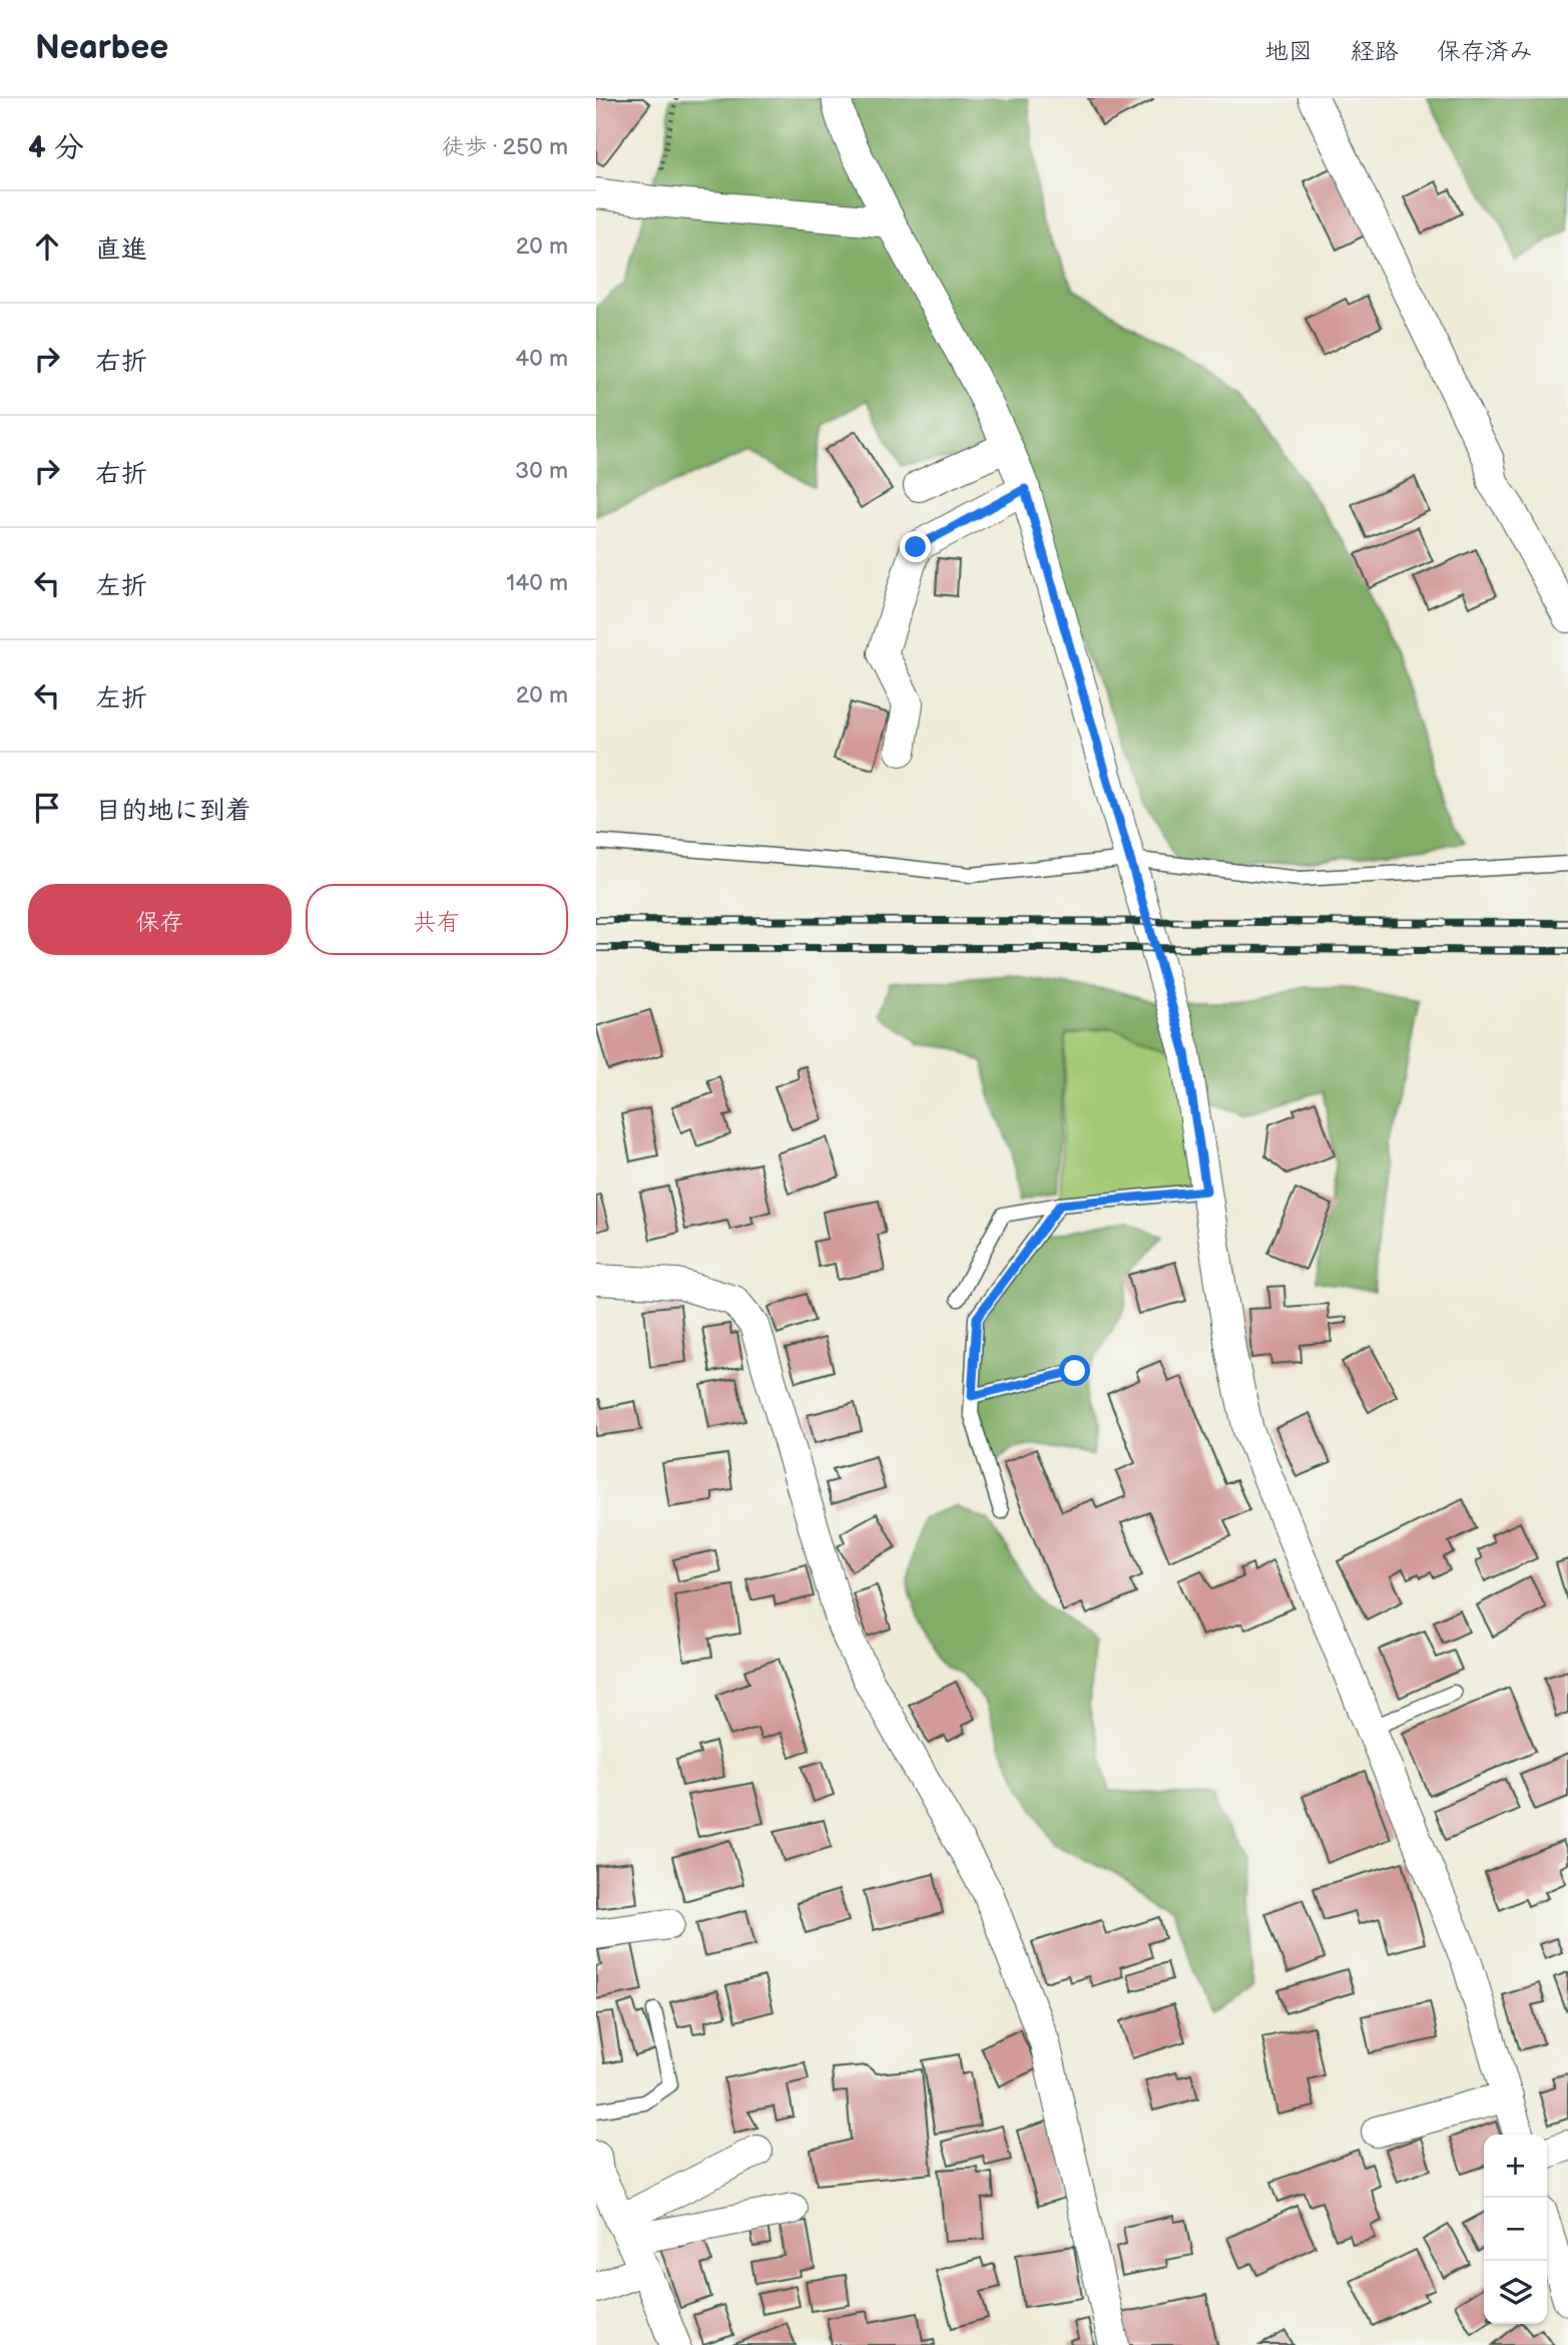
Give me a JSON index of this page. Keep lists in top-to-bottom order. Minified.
{"page":{"header":"Nearbee","nav":["地図","経路","保存済み"],"heading":["4 分","徒歩 · 250 m"],"list":[["直進","20 m"],["右折","40 m"],["右折","30 m"],["左折","140 m"],["左折","20 m"],"目的地に到着"],"buttons":["保存","共有"],"map_buttons":["+","−"]}}
